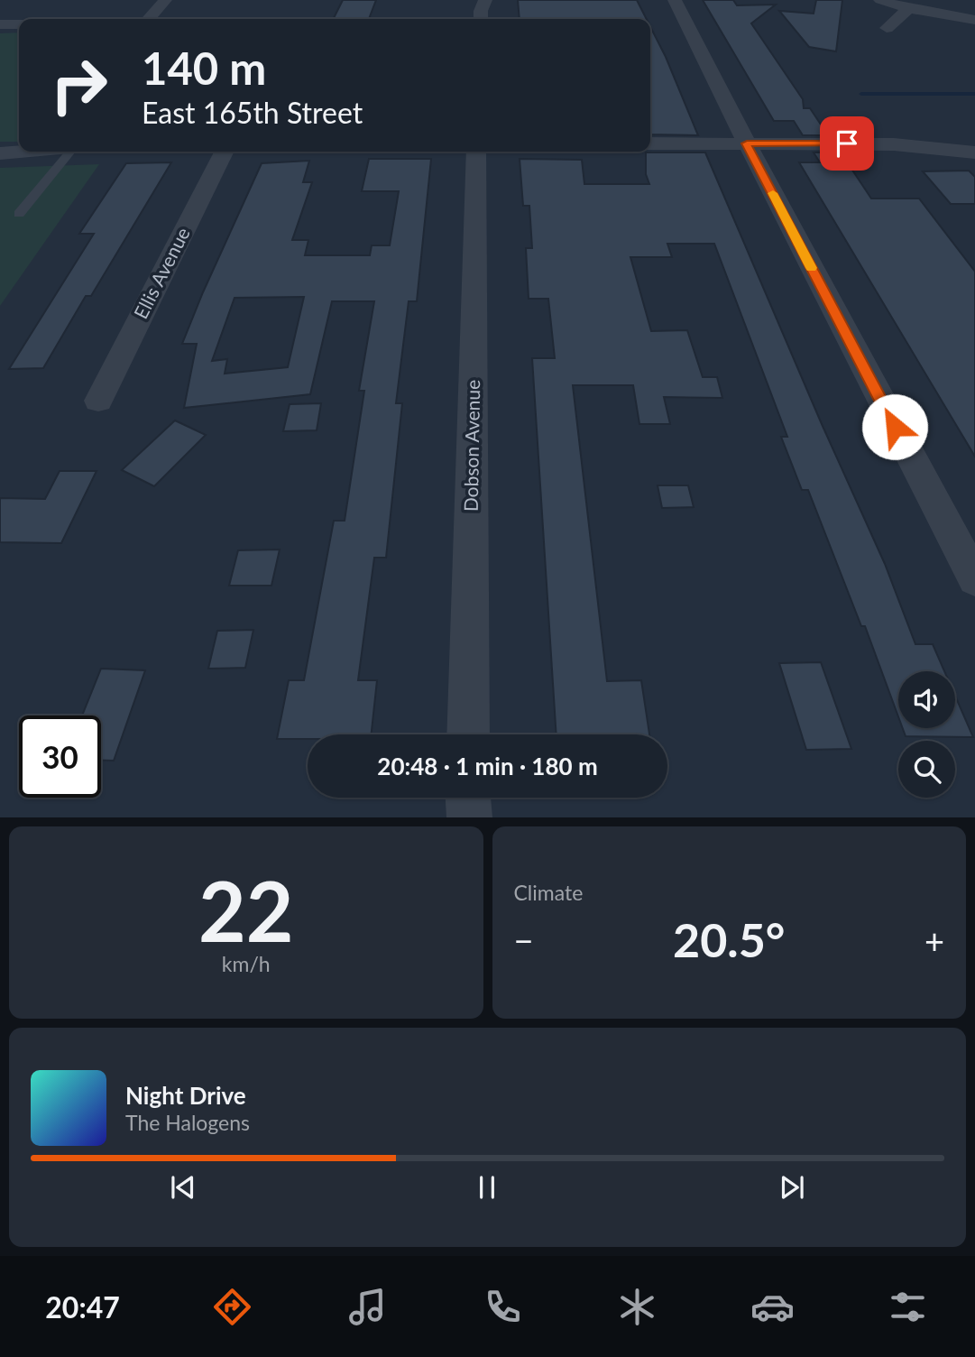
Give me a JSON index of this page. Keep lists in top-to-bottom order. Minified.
{"streets":{"street":["Ellis Avenue","Dobson Avenue"]},"page":{"turn":["140 m","East 165th Street"],"limit":"30","trip":"20:48 · 1 min · 180 m","tile":[["22","km/h"],"Climate"],"heat":["−","20.5°","+"],"song":["Night Drive","The Halogens"],"tabs":"20:47"}}
